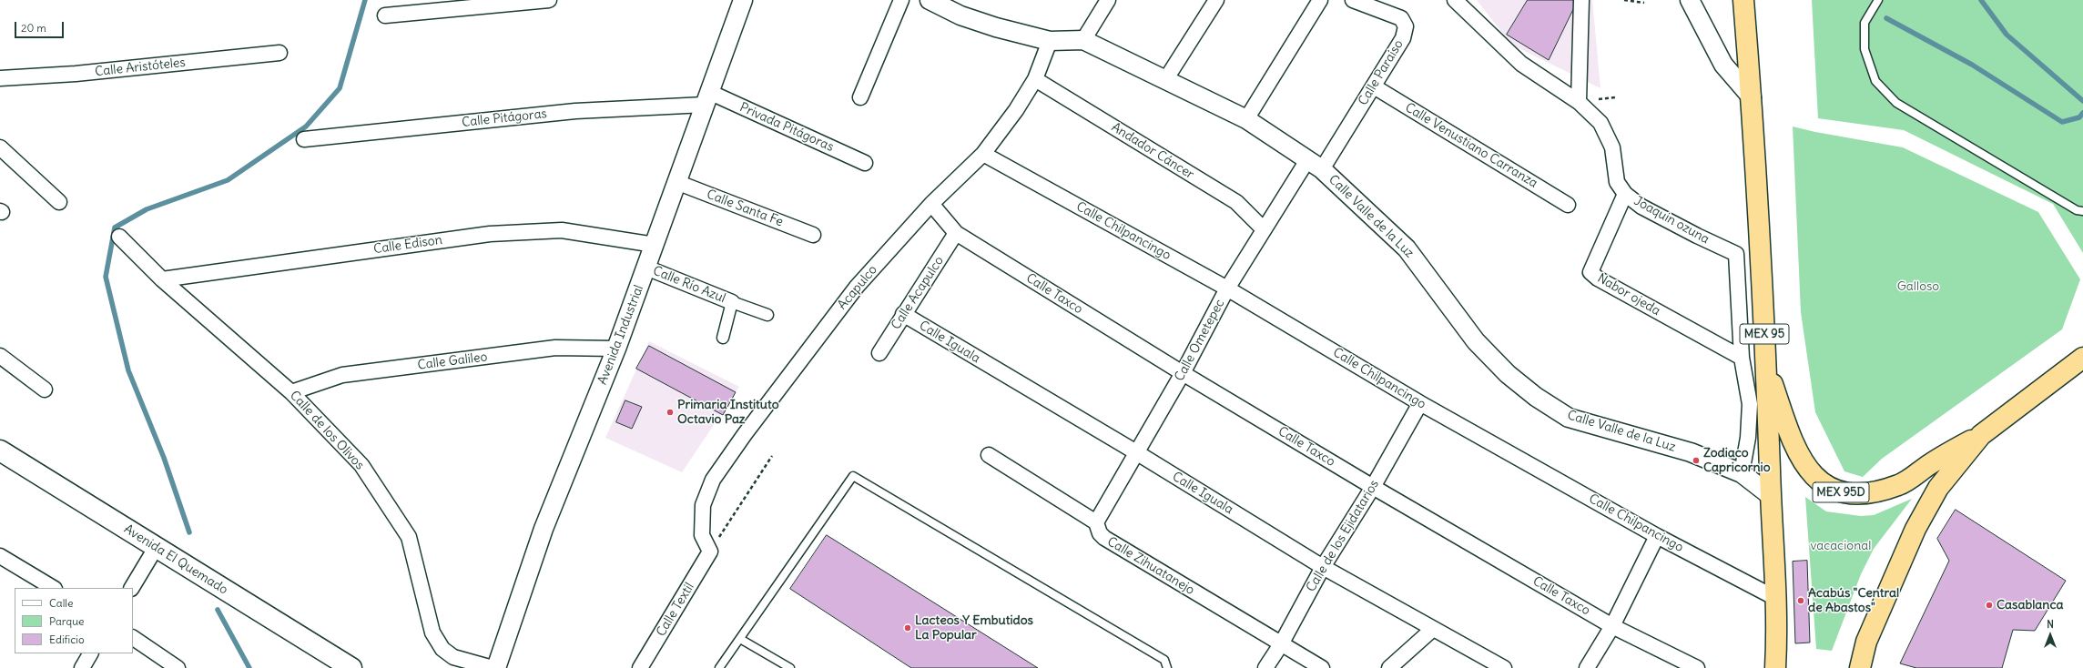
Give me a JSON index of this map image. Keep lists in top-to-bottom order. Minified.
{"streets":{"highway":["MEX 95","MEX 95D"],"main road":["Avenida El Quemado"],"street":["Calle Aristóteles","Calle Paraíso","Calle Pitágoras","Privada Pitágoras","Calle Venustiano Carranza","Andador Cáncer","Calle Santa Fe","Calle Valle de la Luz","Joaquin ozuna","Calle Chilpancingo","Calle Edison","Calle Río Azul","Acapulco","Calle Acapulco","Calle Taxco","Nabor ojeda","Avenida Industrial","Calle Ometepec","Calle Iguala","Calle Galileo","Calle de los Olivos","Calle de los Ejidatarios","Calle Zihuatanejo","Calle Textil"]},"crossings":[["Calle Paraíso","Calle Venustiano Carranza"],["Calle Paraíso","Calle Valle de la Luz"],["Calle Paraíso","Calle Ometepec"],["Calle Pitágoras","Privada Pitágoras"],["Calle Pitágoras","Avenida Industrial"],["Privada Pitágoras","Avenida Industrial"],["Andador Cáncer","Acapulco"],["Andador Cáncer","Calle Ometepec"],["Calle Santa Fe","Avenida Industrial"],["Calle Valle de la Luz","Acapulco"],["Calle Valle de la Luz","MEX 95"],["Calle Valle de la Luz","Calle Ometepec"],["Joaquin ozuna","Nabor ojeda"],["Calle Chilpancingo","Acapulco"],["Calle Chilpancingo","MEX 95"],["Calle Chilpancingo","Calle Ometepec"],["Calle Chilpancingo","Calle de los Ejidatarios"],["Calle Edison","Avenida Industrial"],["Calle Edison","Calle de los Olivos"],["Calle Río Azul","Avenida Industrial"],["Acapulco","Calle Taxco"],["Acapulco","Calle Textil"],["Calle Acapulco","Calle Taxco"],["Calle Acapulco","Calle Iguala"],["Calle Taxco","Calle Ometepec"],["Calle Taxco","Calle de los Ejidatarios"],["MEX 95","MEX 95D"],["Avenida Industrial","Calle Galileo"],["Calle Ometepec","Calle Iguala"],["Calle Ometepec","Calle Zihuatanejo"],["Calle Iguala","Calle de los Ejidatarios"],["Calle Galileo","Calle de los Olivos"],["Calle de los Ejidatarios","Calle Zihuatanejo"]],"parks":["Galloso","vacacional"],"places":["Primaria Instituto Octavio Paz","Zodiaco Capricornio","Acabús \"Central de Abastos\"","Casablanca","Lacteos Y Embutidos La Popular"],"legend":["Calle","Parque","Edificio"],"scale_bar":"20 m","north":"top"}
